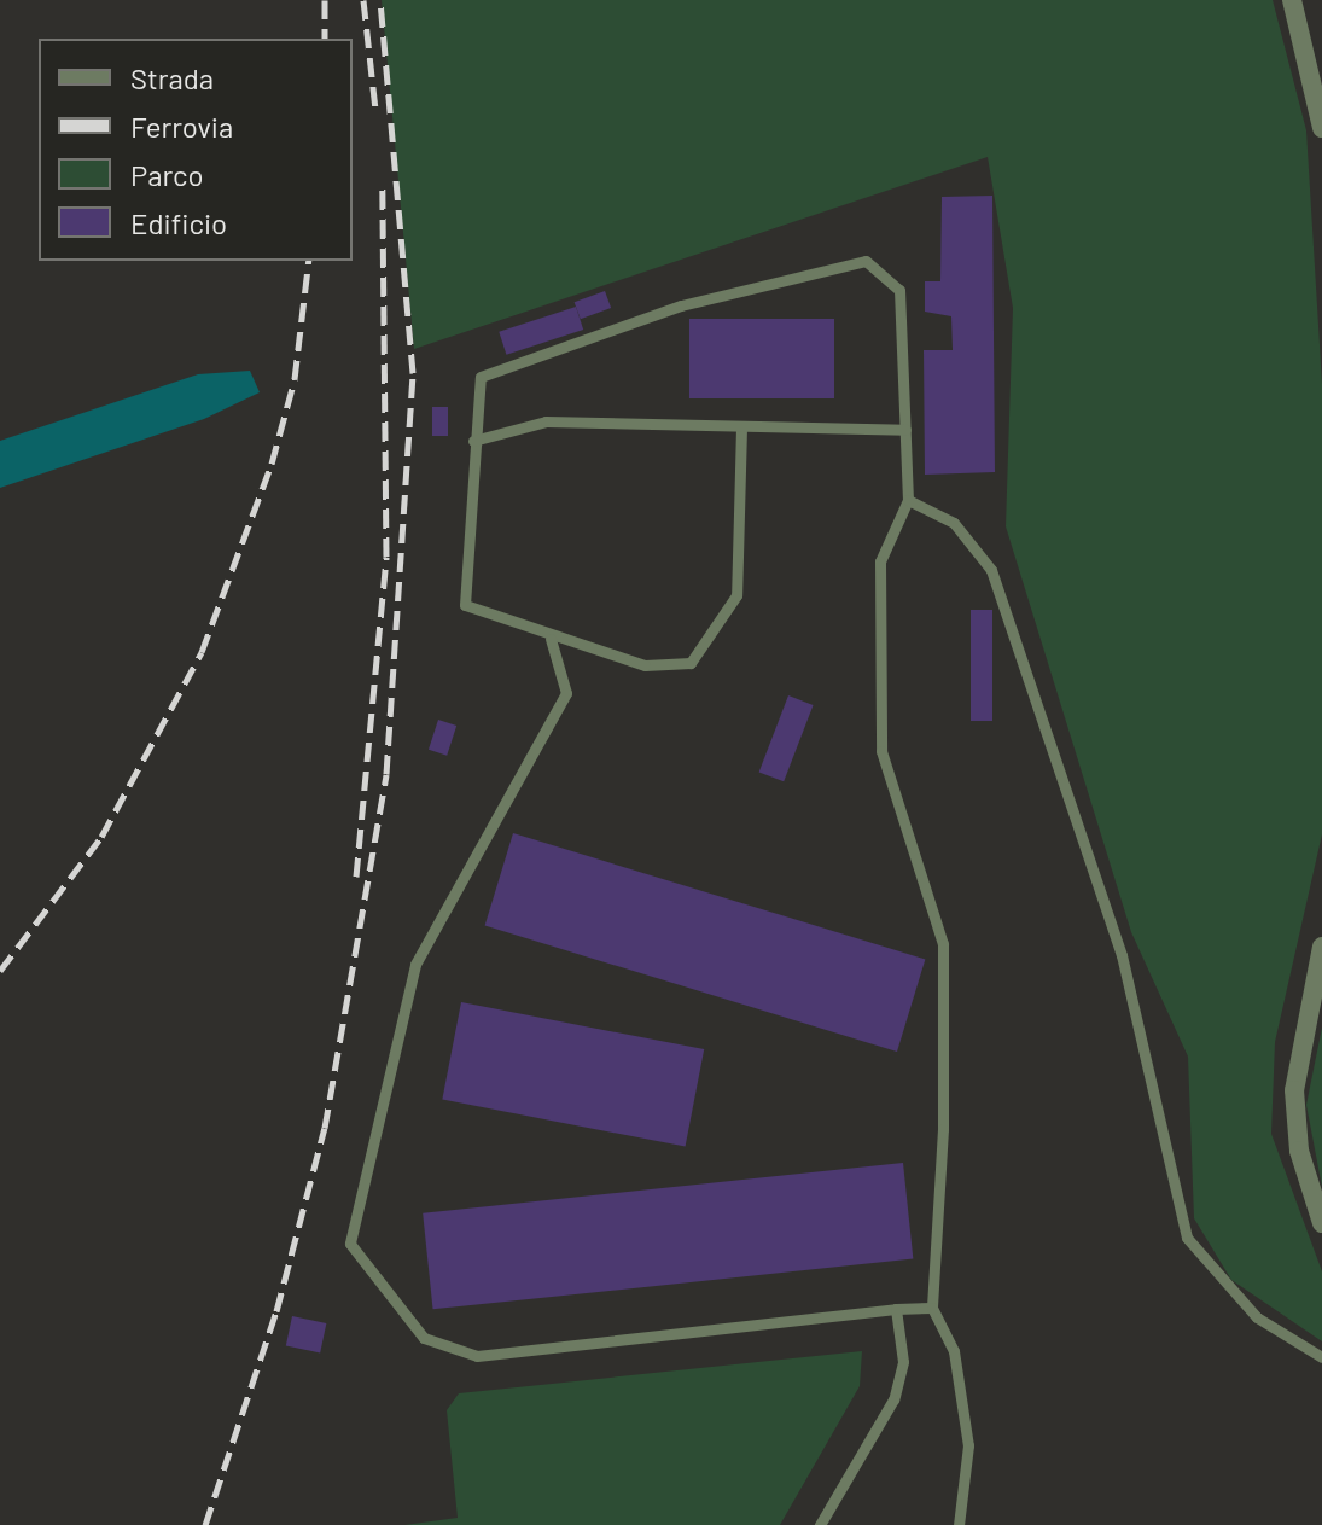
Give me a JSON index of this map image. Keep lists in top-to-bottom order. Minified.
{"legend":["Strada","Ferrovia","Parco","Edificio"]}
